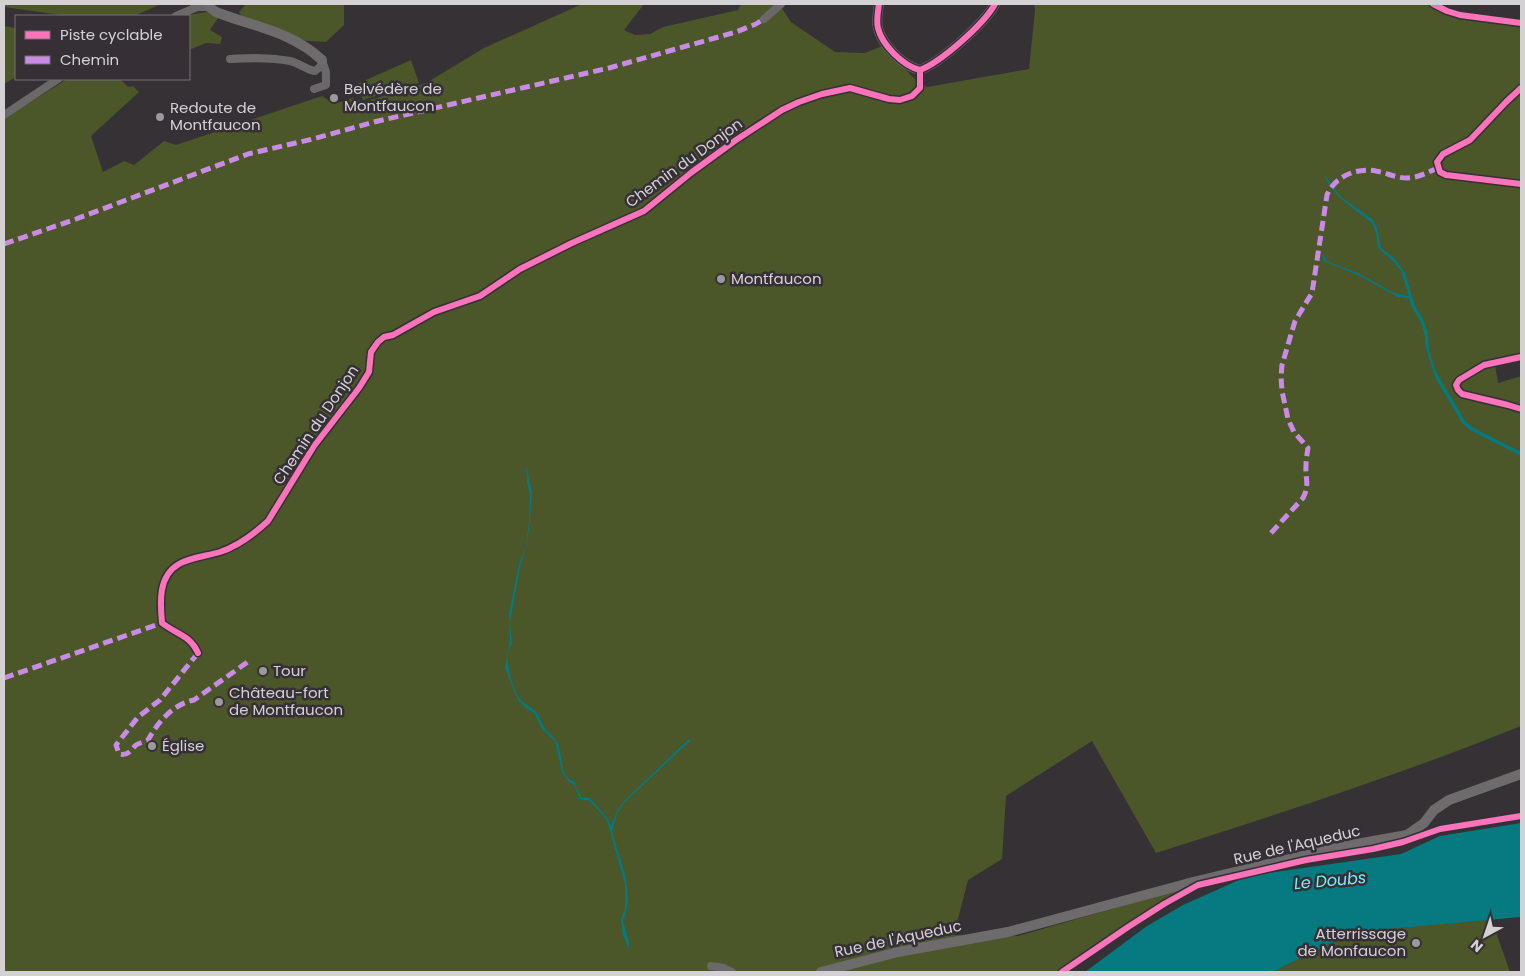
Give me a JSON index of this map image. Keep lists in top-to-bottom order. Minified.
{"streets":{"street":["Chemin du Donjon","Rue de l'Aqueduc"]},"water":["Le Doubs"],"places":["Belvédère de Montfaucon","Redoute de Montfaucon","Montfaucon","Tour","Château-fort de Montfaucon","Église","Atterrissage de Monfaucon"],"legend":["Piste cyclable","Chemin"],"north":"bottom left"}
